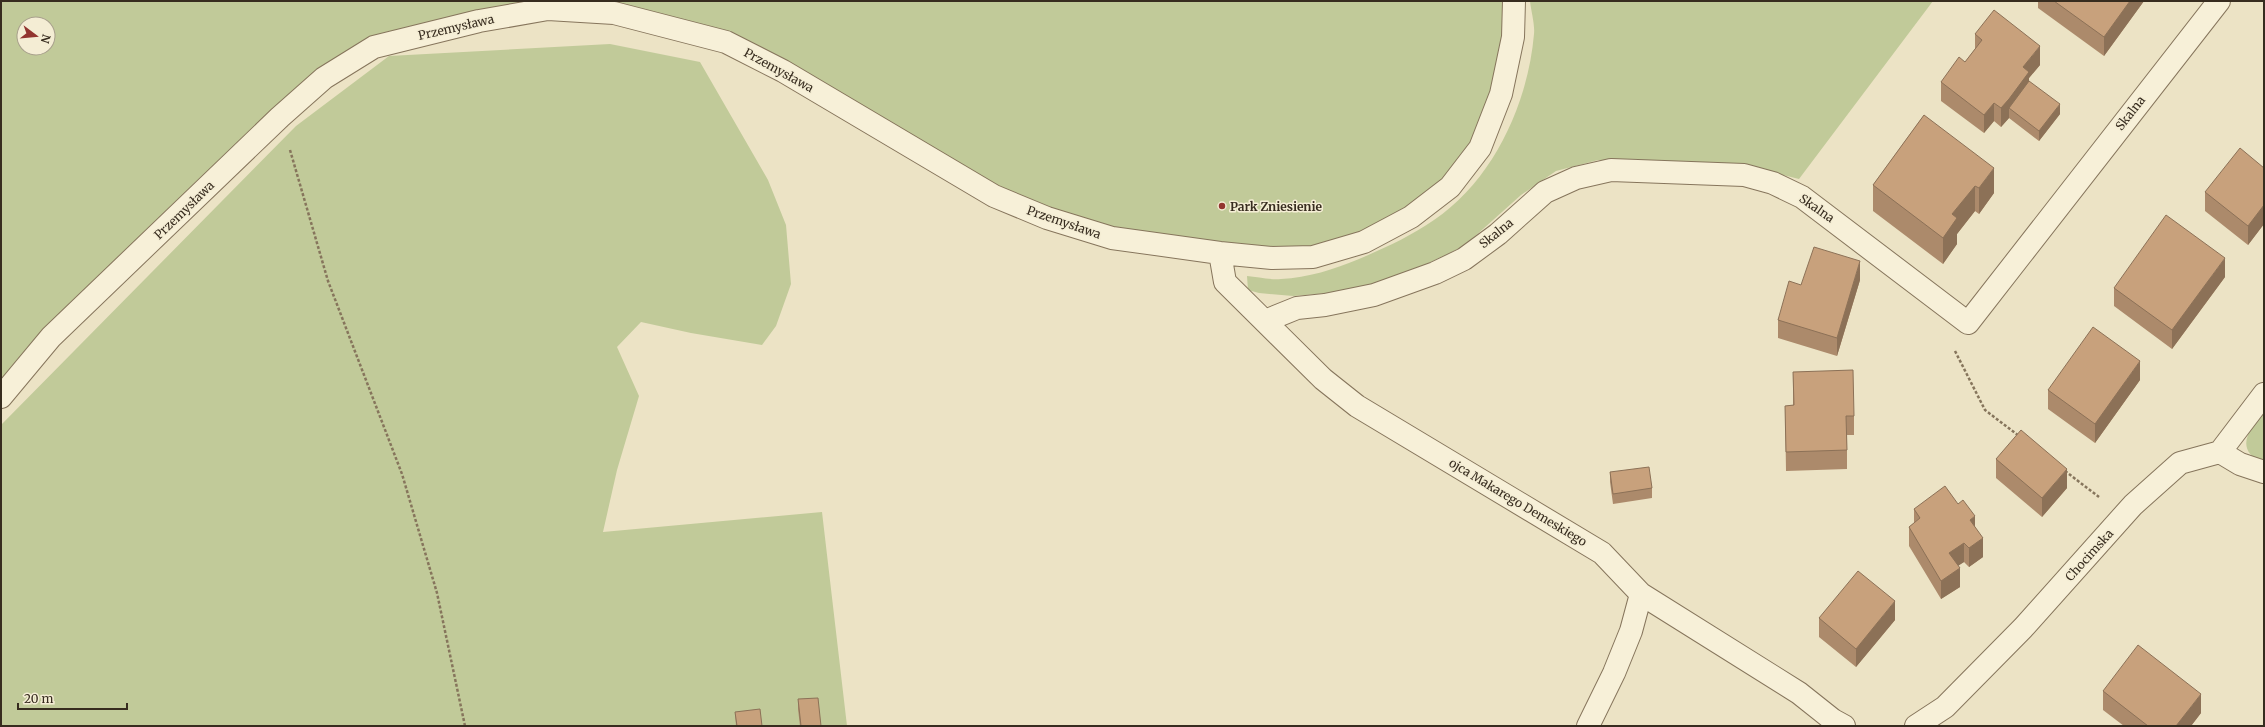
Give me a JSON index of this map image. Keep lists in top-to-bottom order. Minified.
{"streets":{"street":["Przemysława","Skalna","ojca Makarego Demeskiego","Chocimska"]},"crossings":[["Przemysława","ojca Makarego Demeskiego"],["Skalna","ojca Makarego Demeskiego"]],"places":["Park Zniesienie"],"scale_bar":"20 m","north":"right"}
